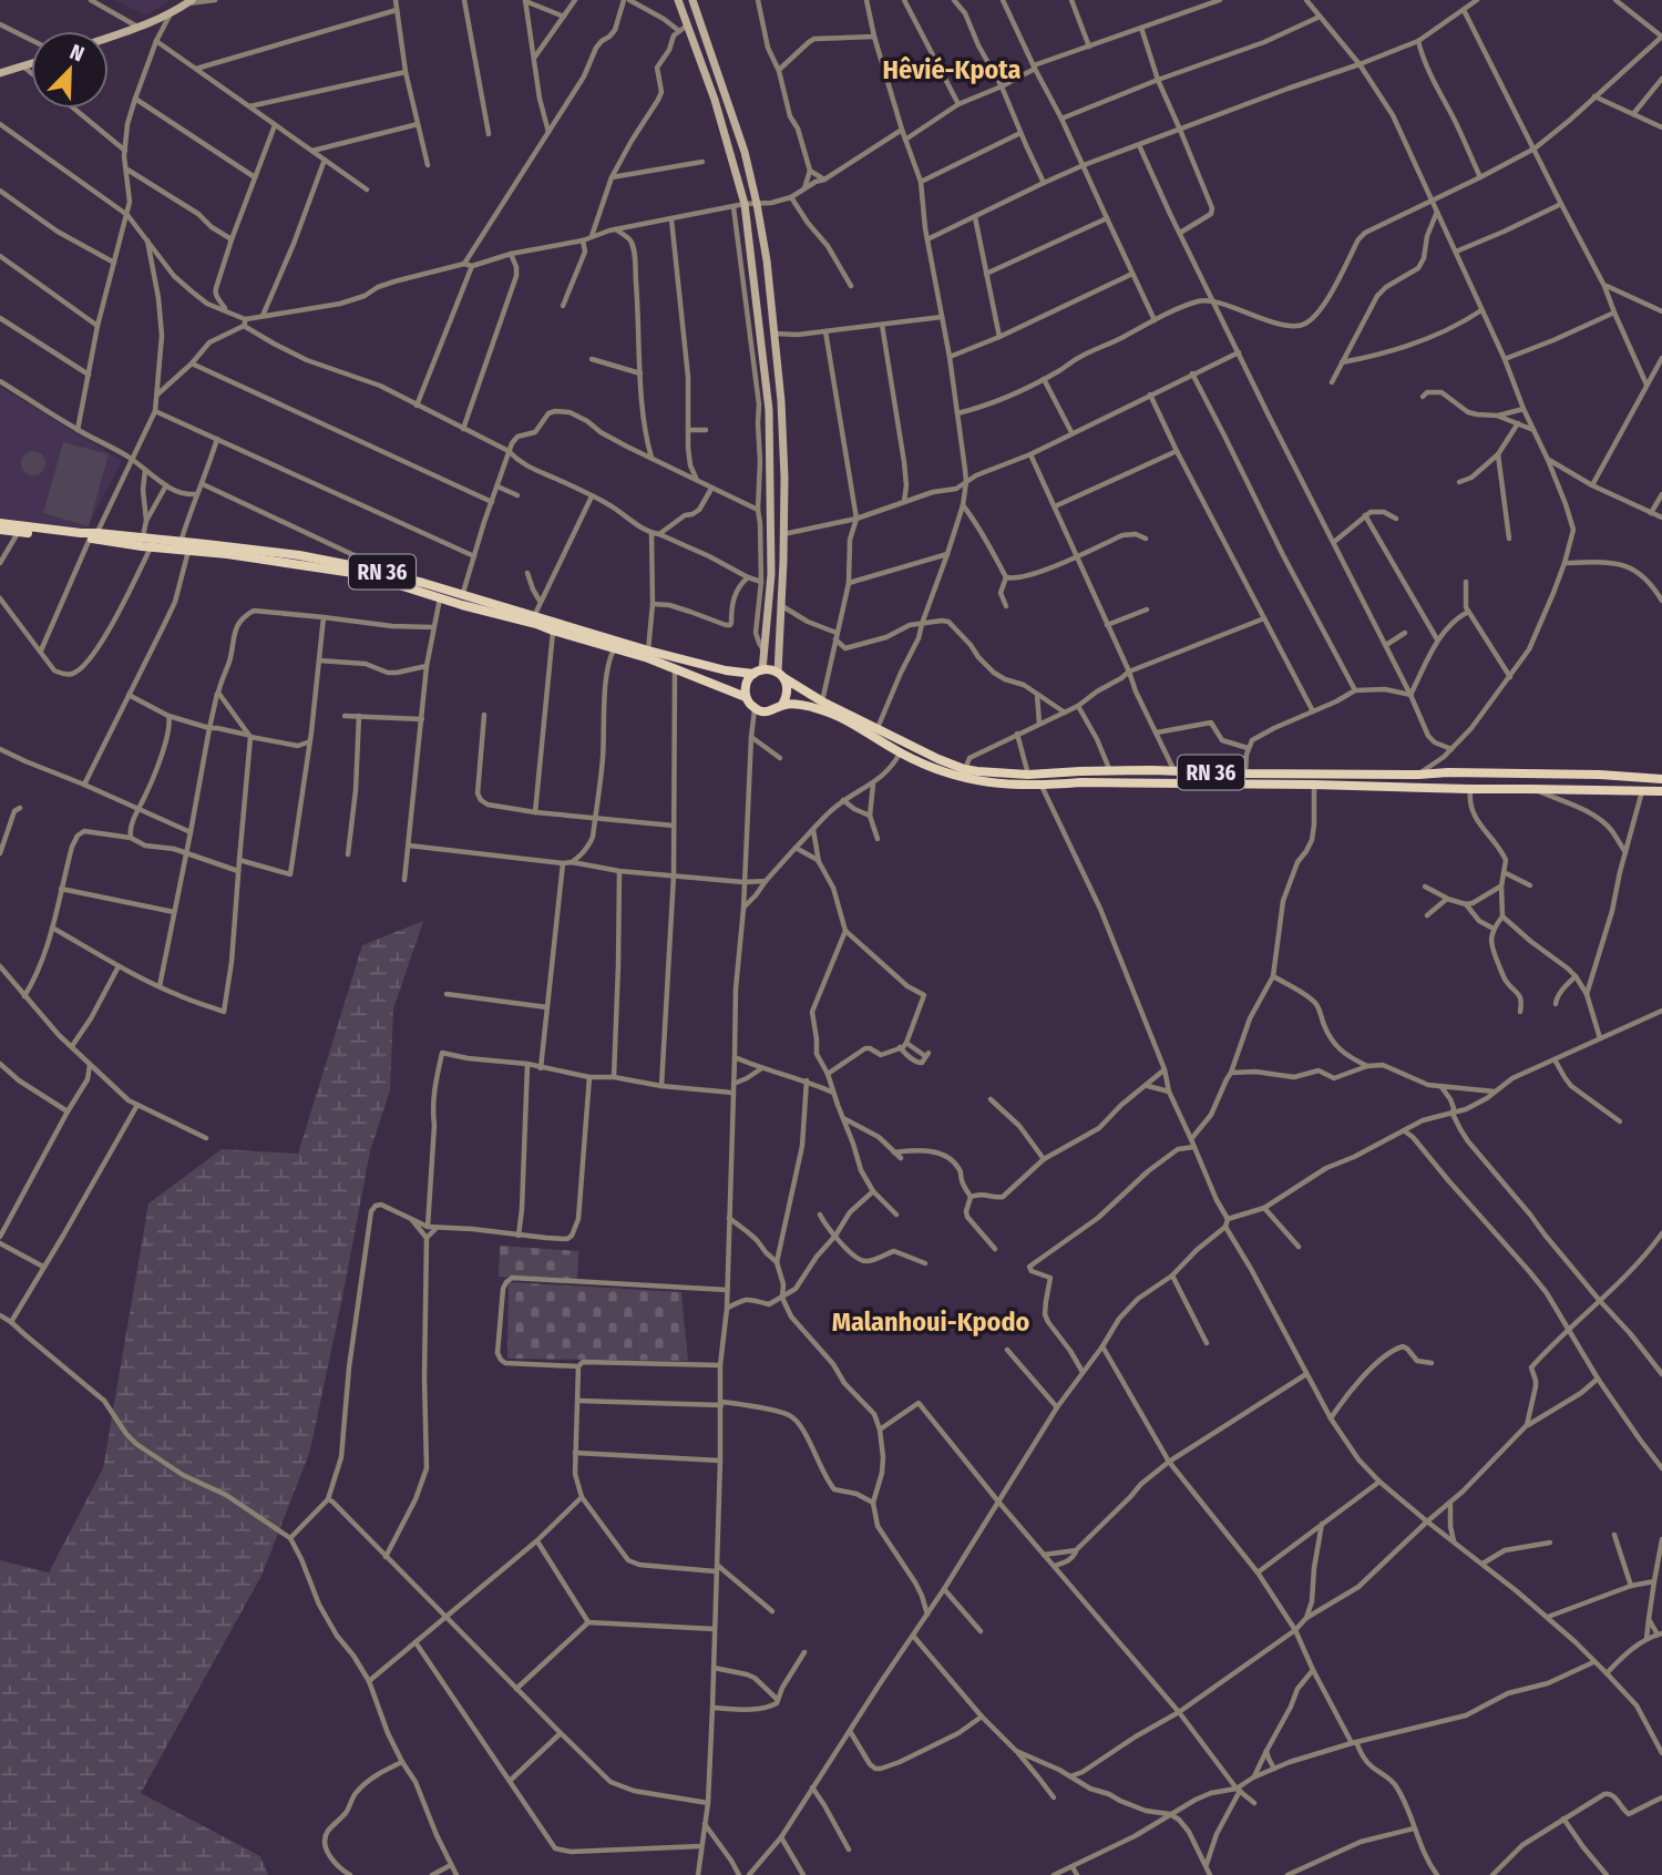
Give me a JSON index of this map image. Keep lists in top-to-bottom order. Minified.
{"streets":{"main road":["RN 36"]},"districts":["Hêvié-Kpota","Malanhoui-Kpodo"],"north":"top right"}
